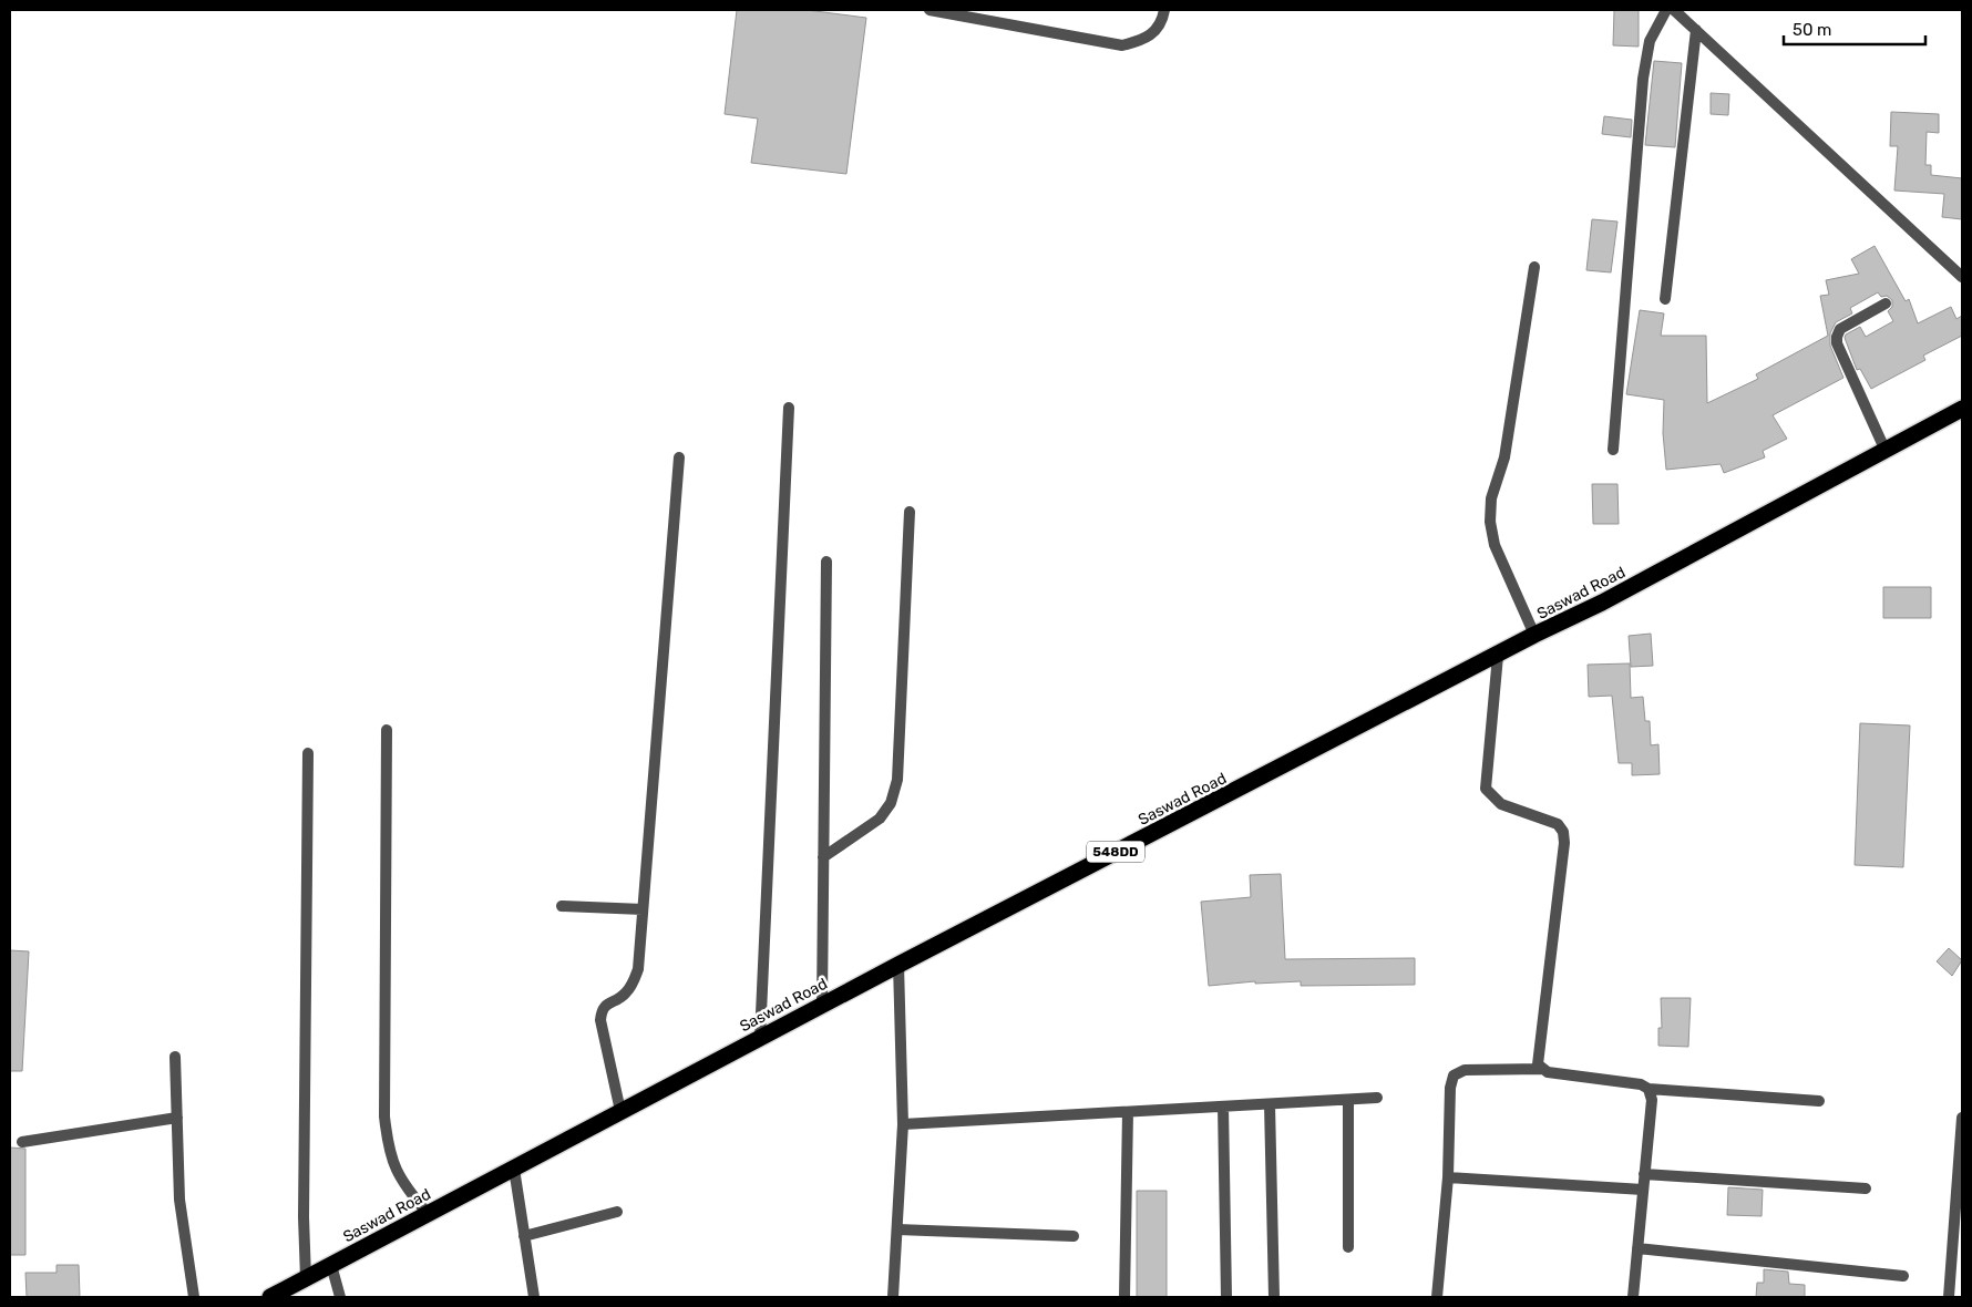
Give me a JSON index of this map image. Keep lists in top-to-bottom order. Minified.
{"streets":{"highway":["Saswad Road","548DD"]},"scale_bar":"50 m"}
